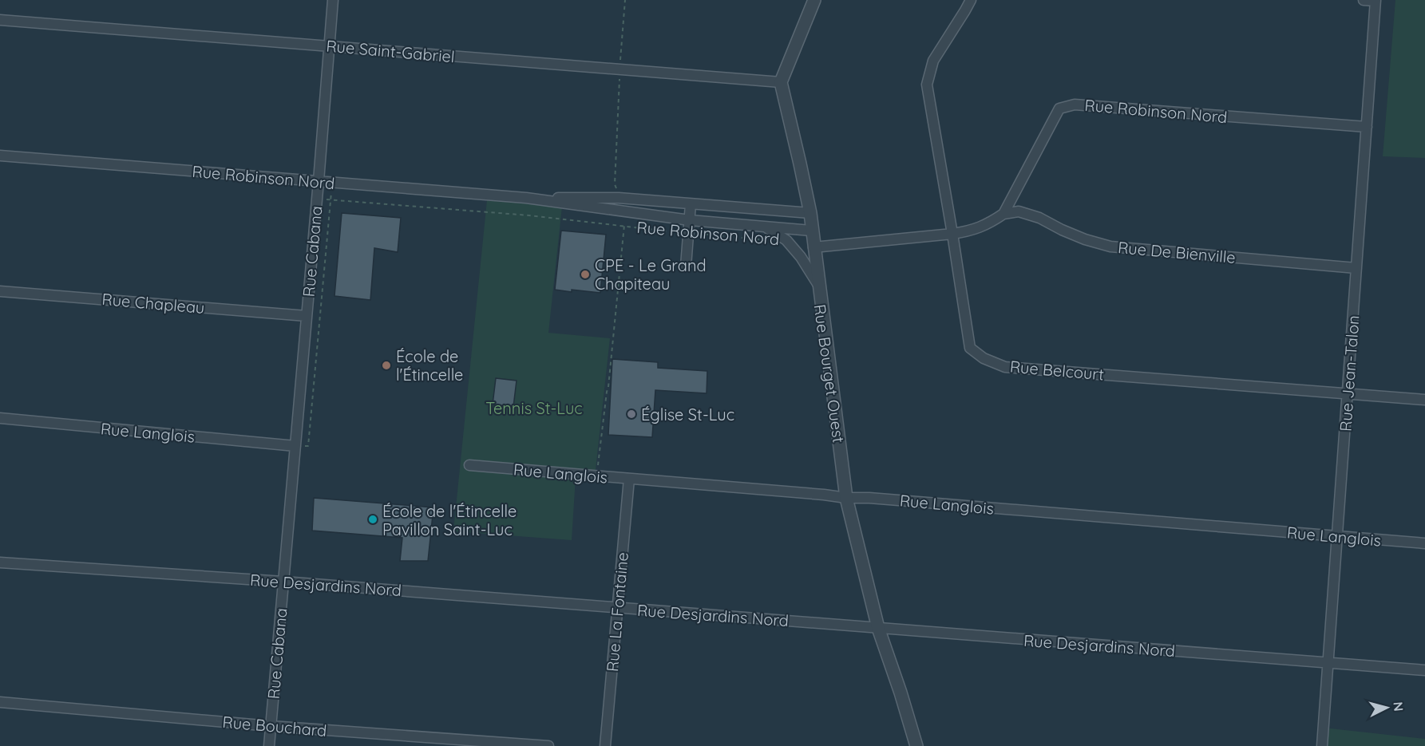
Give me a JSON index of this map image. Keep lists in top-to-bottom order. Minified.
{"streets":{"street":["Rue Saint-Gabriel","Rue Robinson Nord","Rue Cabana","Rue De Bienville","Rue Chapleau","Rue Belcourt","Rue Bourget Ouest","Rue Jean-Talon","Rue Langlois","Rue Desjardins Nord","Rue La Fontaine","Rue Bouchard"]},"crossings":[["Rue Saint-Gabriel","Rue Cabana"],["Rue Saint-Gabriel","Rue Bourget Ouest"],["Rue Robinson Nord","Rue Cabana"],["Rue Robinson Nord","Rue De Bienville"],["Rue Robinson Nord","Rue Bourget Ouest"],["Rue Robinson Nord","Rue Jean-Talon"],["Rue Cabana","Rue Chapleau"],["Rue Cabana","Rue Langlois"],["Rue Cabana","Rue Desjardins Nord"],["Rue Cabana","Rue Bouchard"],["Rue De Bienville","Rue Jean-Talon"],["Rue Belcourt","Rue Jean-Talon"],["Rue Bourget Ouest","Rue Langlois"],["Rue Bourget Ouest","Rue Desjardins Nord"],["Rue Jean-Talon","Rue Langlois"],["Rue Jean-Talon","Rue Desjardins Nord"],["Rue Langlois","Rue La Fontaine"],["Rue Desjardins Nord","Rue La Fontaine"]],"parks":["Tennis St-Luc"],"places":["CPE - Le Grand Chapiteau","École de l'Étincelle","Église St-Luc","École de l'Étincelle Pavillon Saint-Luc"],"north":"right"}
